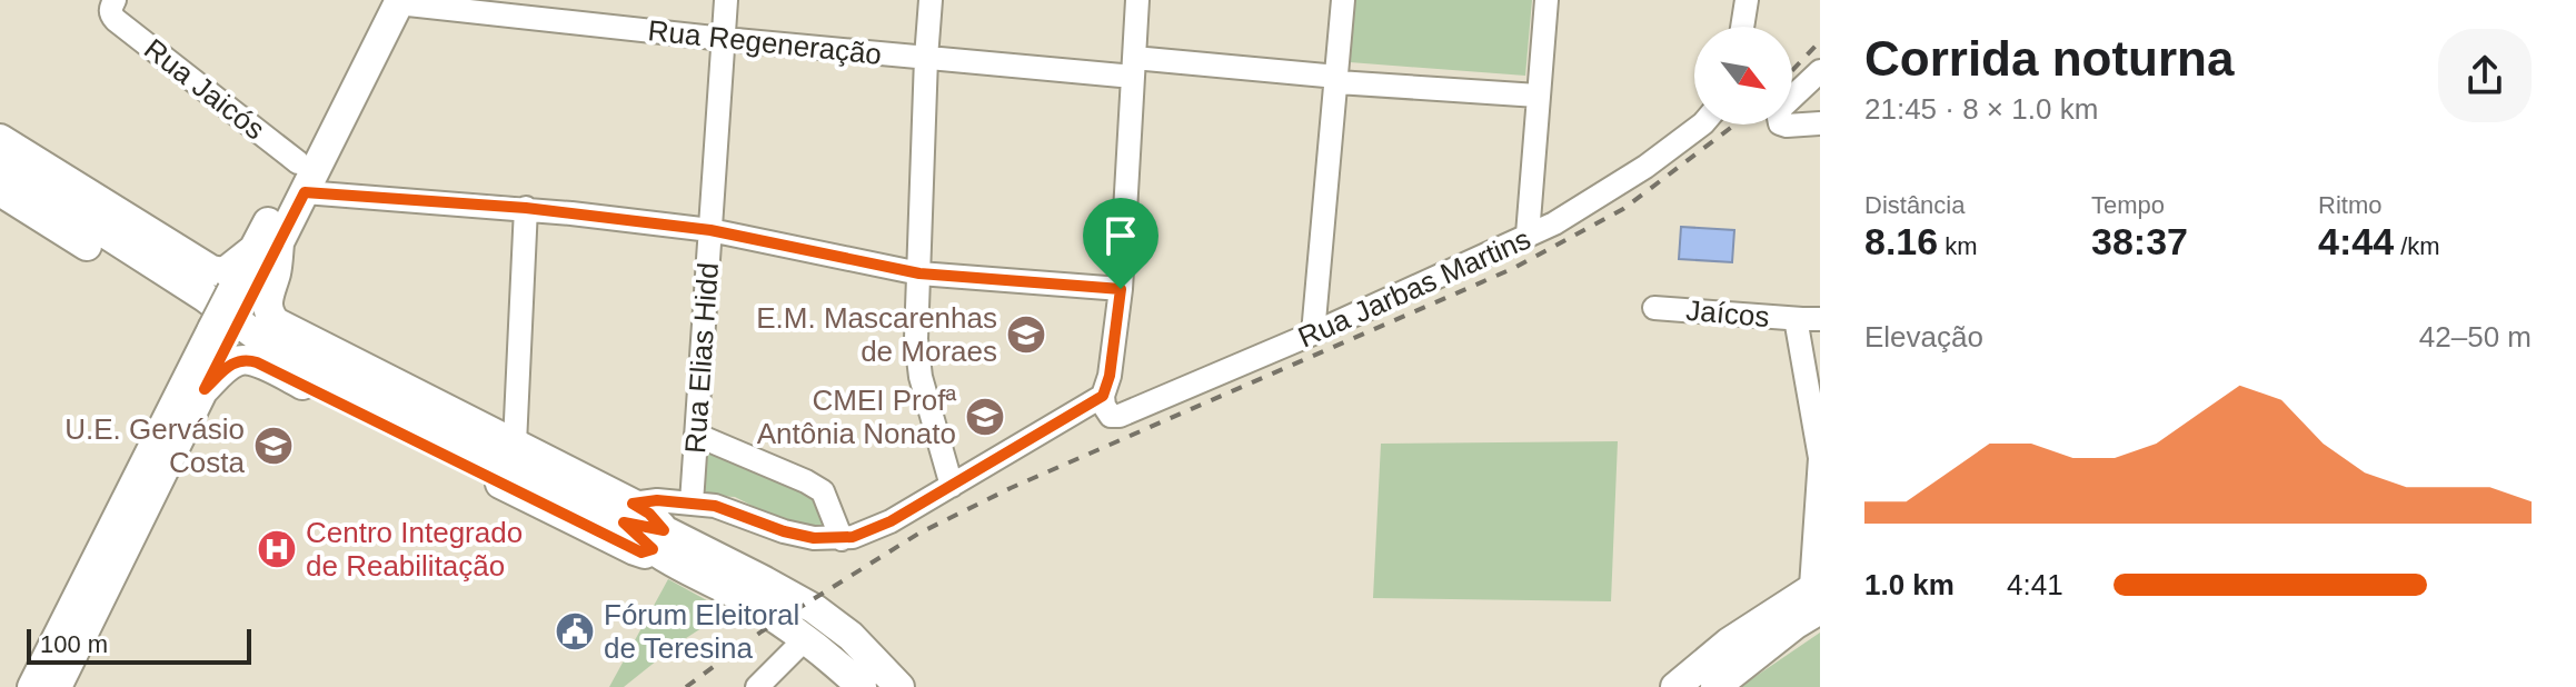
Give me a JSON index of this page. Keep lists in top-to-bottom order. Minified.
{"streets":{"street":["Rua Regeneração","Rua Jaicós","Rua Jarbas Martins","Jaícos","Rua Elias Hidd"]},"crossings":[["Rua Regeneração","Rua Elias Hidd"]],"places":{"school or university":["E.M. Mascarenhas de Moraes","CMEI Profª Antônia Nonato","U.E. Gervásio Costa"],"hospital":["Centro Integrado de Reabilitação"],"public building":["Fórum Eleitoral de Teresina"]},"scale_bar":"100 m","north":"bottom right","page":{"heading":["Corrida noturna","21:45 · 8 × 1.0 km"],"stats":[["Distância","8.16 km"],["Tempo","38:37"],["Ritmo","4:44 /km"]],"chart":["Elevação","42–50 m"],"list":[{"name":"1.0 km","note":"4:41"}],"scale":"100 m"}}
